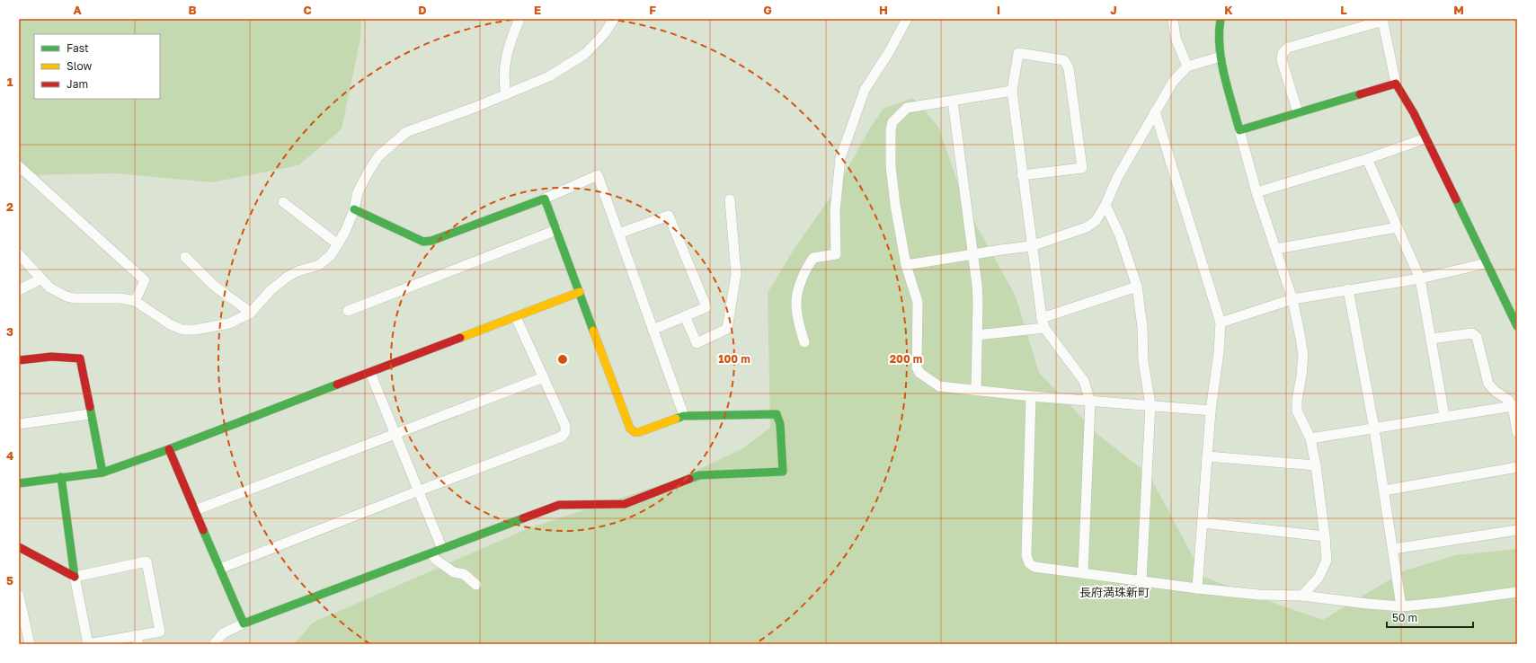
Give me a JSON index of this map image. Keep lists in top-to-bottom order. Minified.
{"districts":["長府満珠新町"],"legend":["Fast","Slow","Jam"],"scale_bar":"50 m","grid":{"columns":["A","B","C","D","E","F","G","H","I","J","K","L","M"],"rows":["1","2","3","4","5"]},"rings":["100 m","200 m"]}
